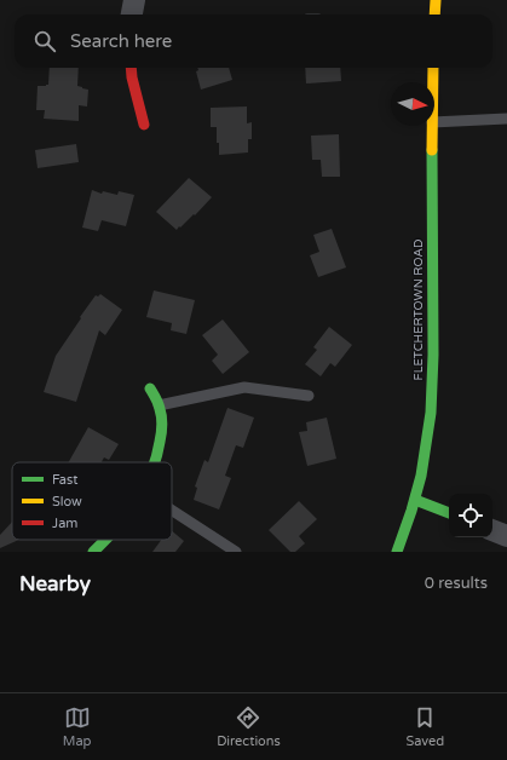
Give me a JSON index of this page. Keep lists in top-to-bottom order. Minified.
{"streets":{"street":["FLETCHERTOWN ROAD"]},"legend":["Fast","Slow","Jam"],"north":"right","page":{"search":"Search here","heading":["Nearby","0 results"],"nav":["Map","Directions","Saved"]}}
